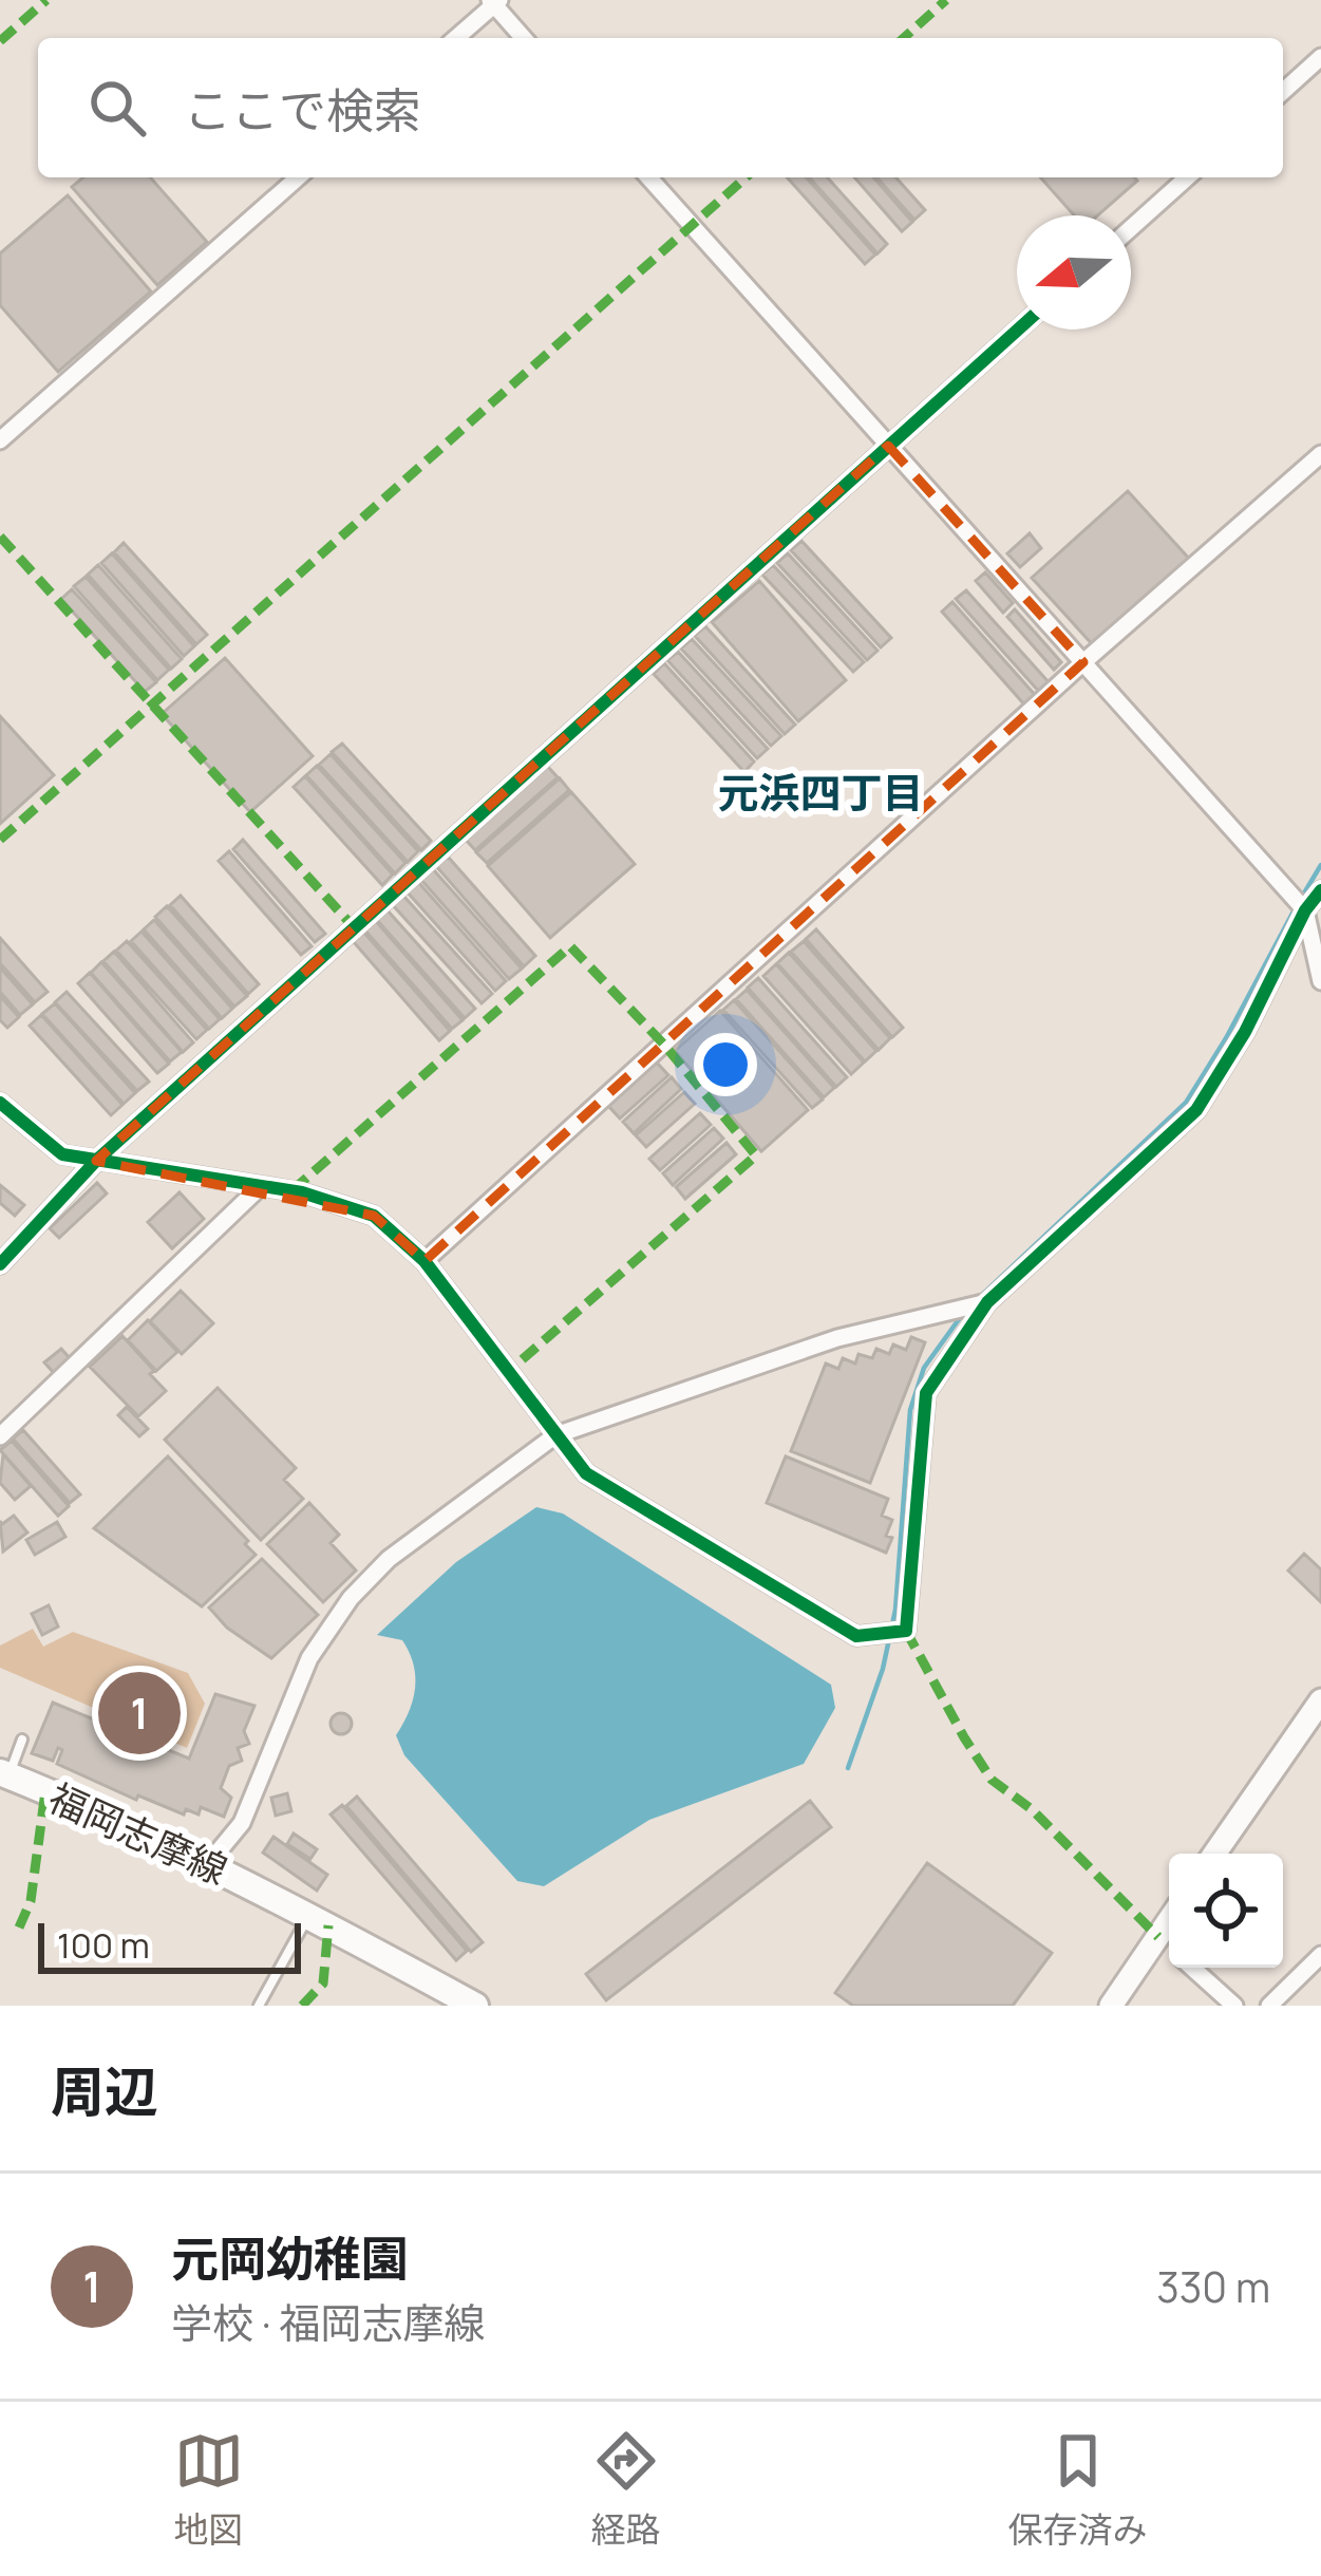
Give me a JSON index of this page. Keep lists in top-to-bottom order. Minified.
{"streets":{"main road":["福岡志摩線"]},"districts":["元浜四丁目"],"scale_bar":"100 m","north":"left","page":{"search":"ここで検索","pins":"1","scale":"100 m","heading":"周辺","list":[{"mark":"1","name":"元岡幼稚園","note":"学校 · 福岡志摩線","value":"330 m"}],"nav":["地図","経路","保存済み"]}}
